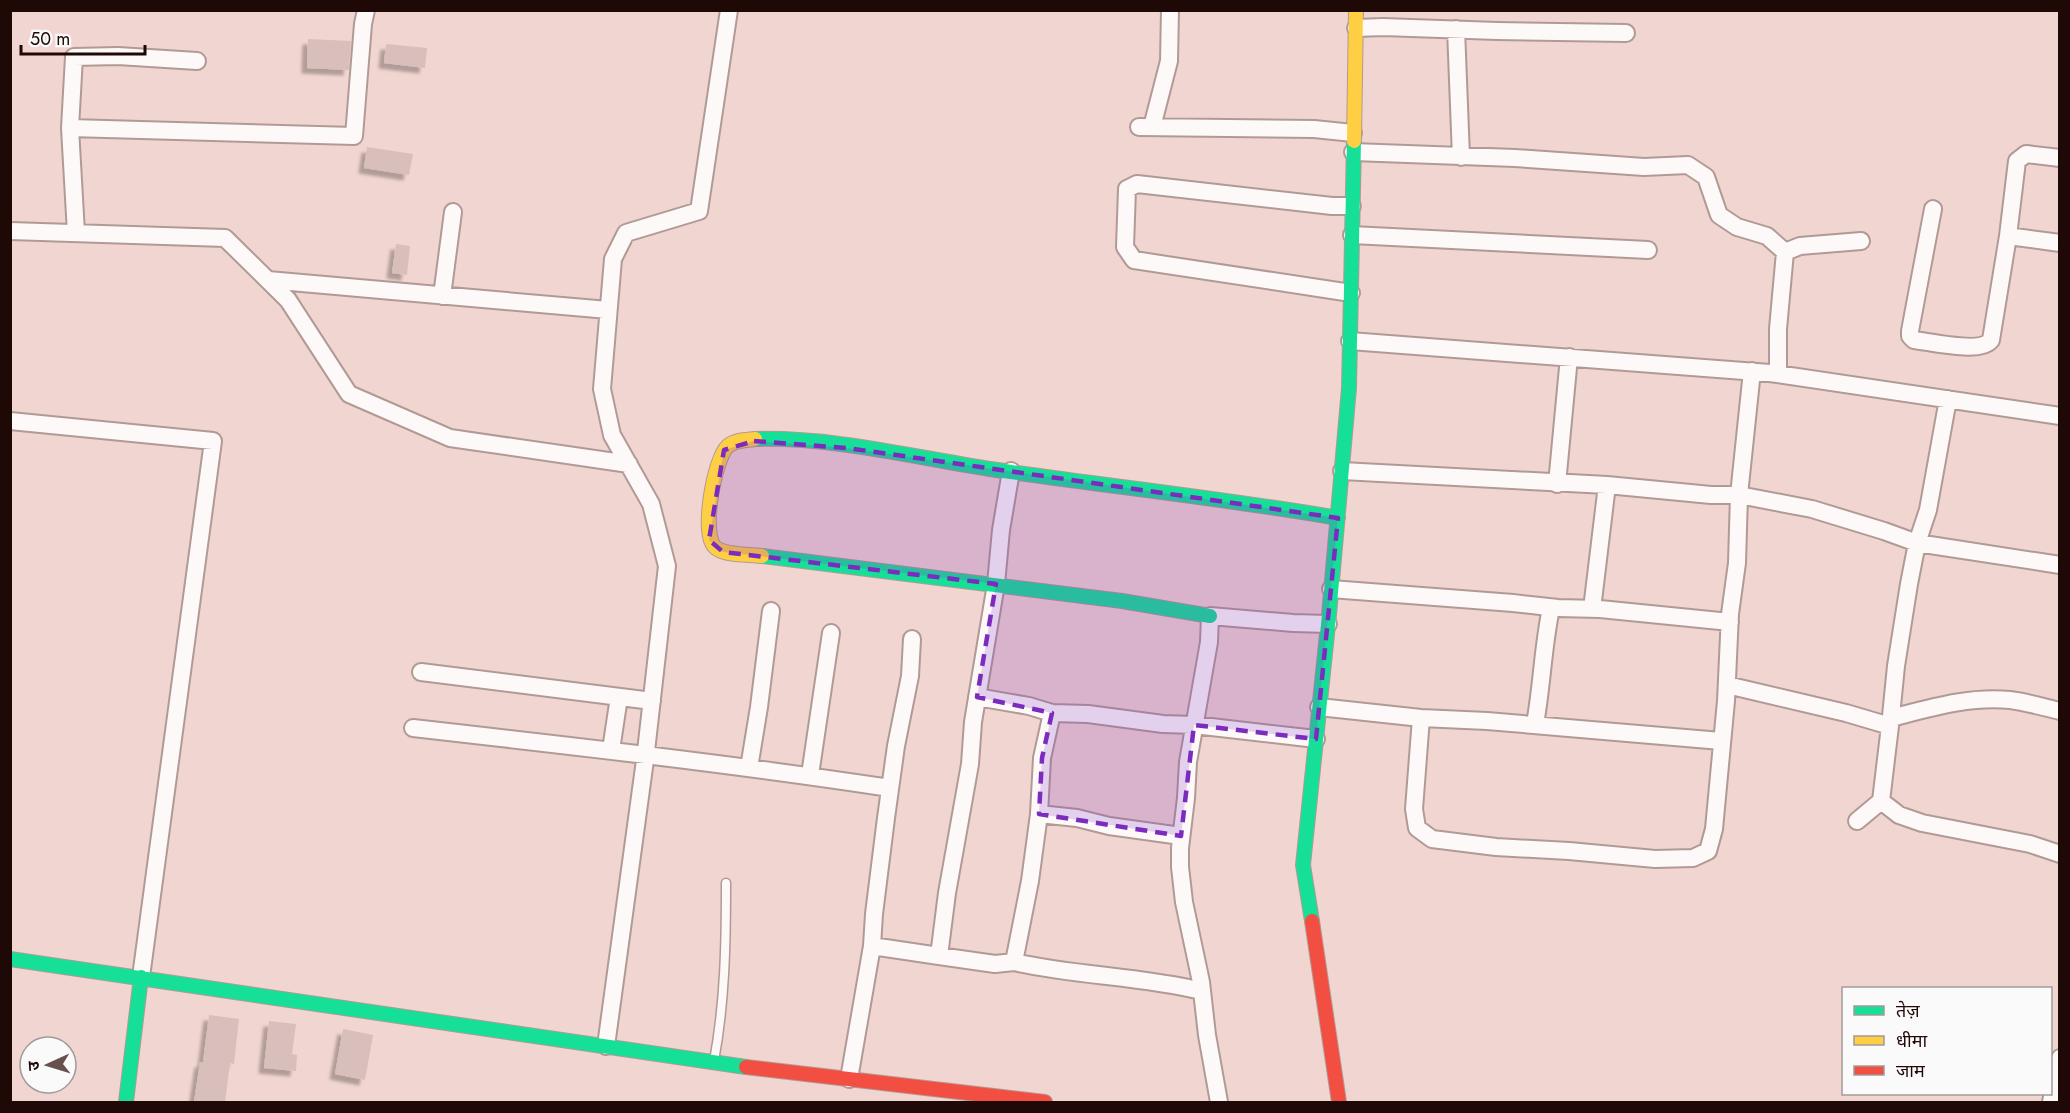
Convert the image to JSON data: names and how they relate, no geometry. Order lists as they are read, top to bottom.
{
  "legend": ["तेज़", "धीमा", "जाम"],
  "scale_bar": "50 m",
  "north": "left"
}
